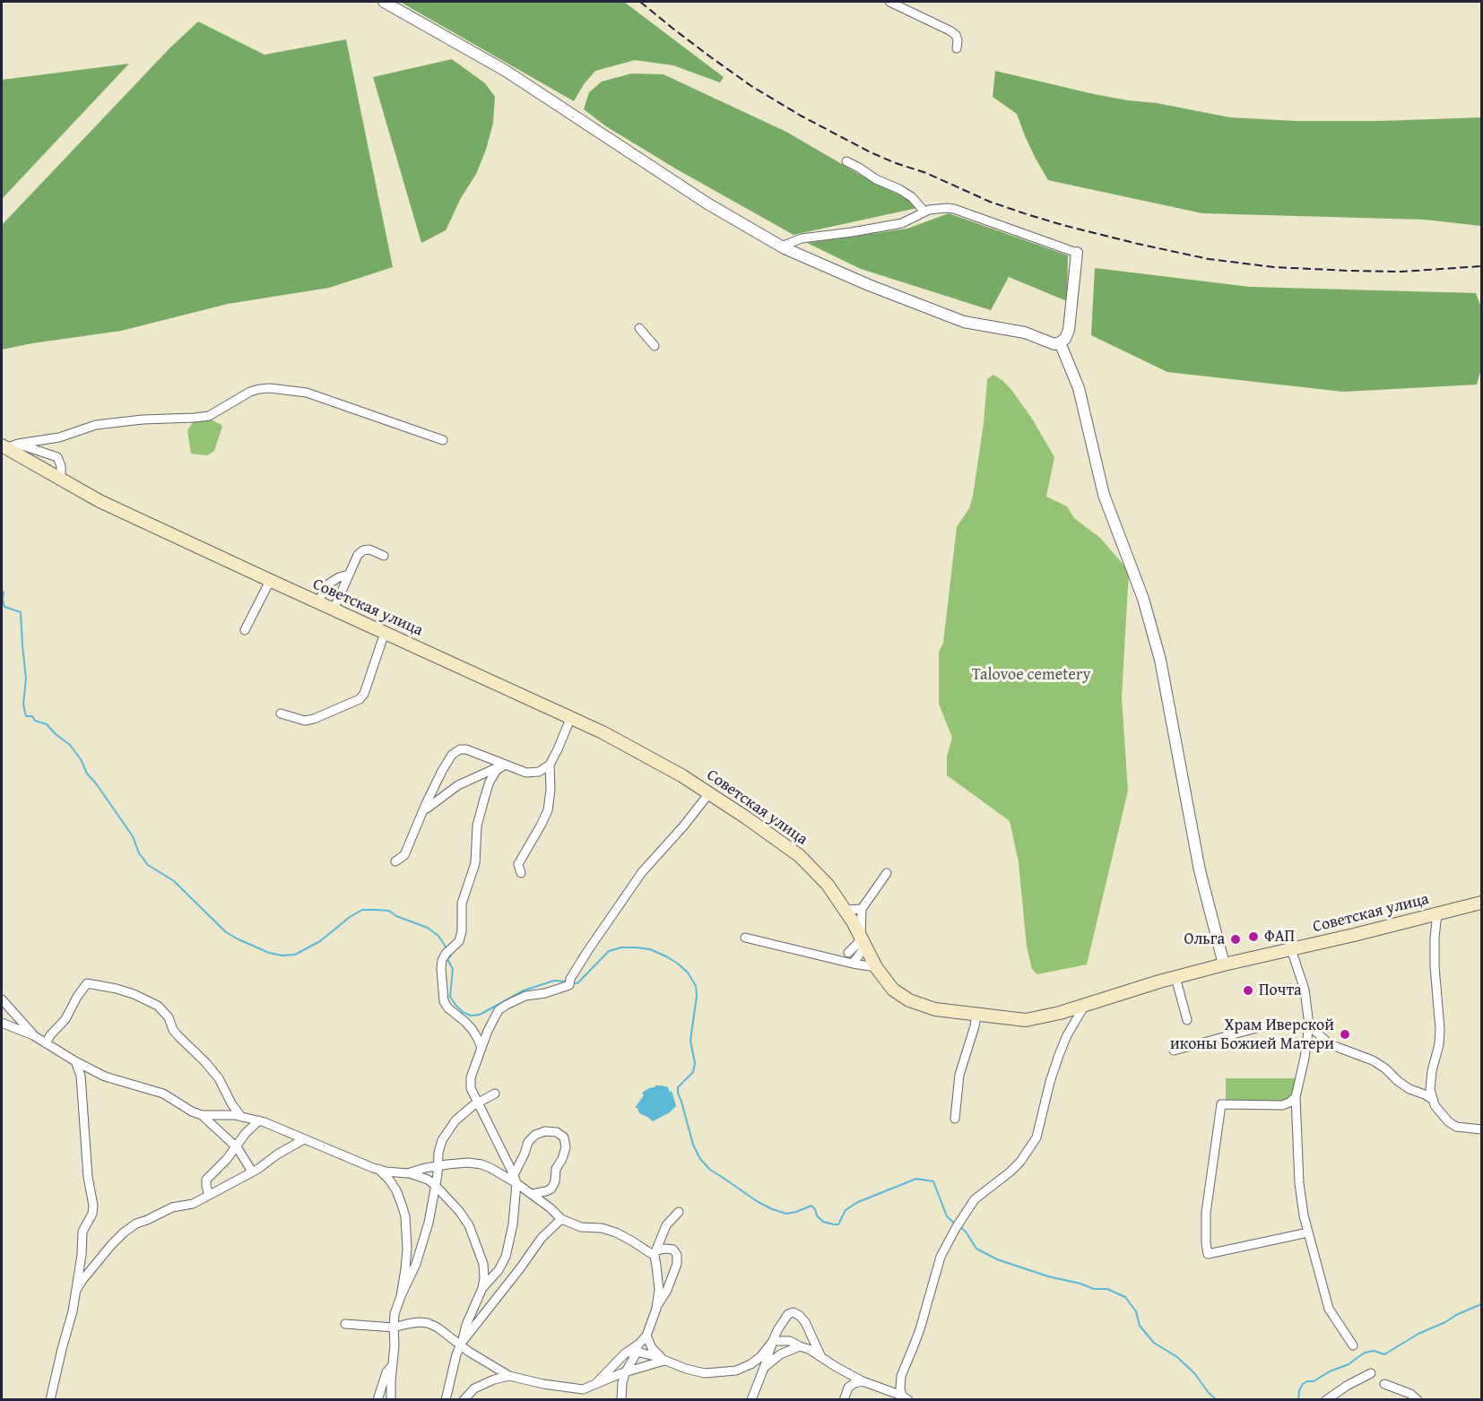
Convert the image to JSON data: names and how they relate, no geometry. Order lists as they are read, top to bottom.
{
  "streets": {
    "main road": ["Советская улица"]
  },
  "parks": ["Talovoe cemetery"],
  "places": [
    "ФАП",
    "Ольга",
    "Почта",
    "Храм Иверской иконы Божией Матери"
  ]
}
